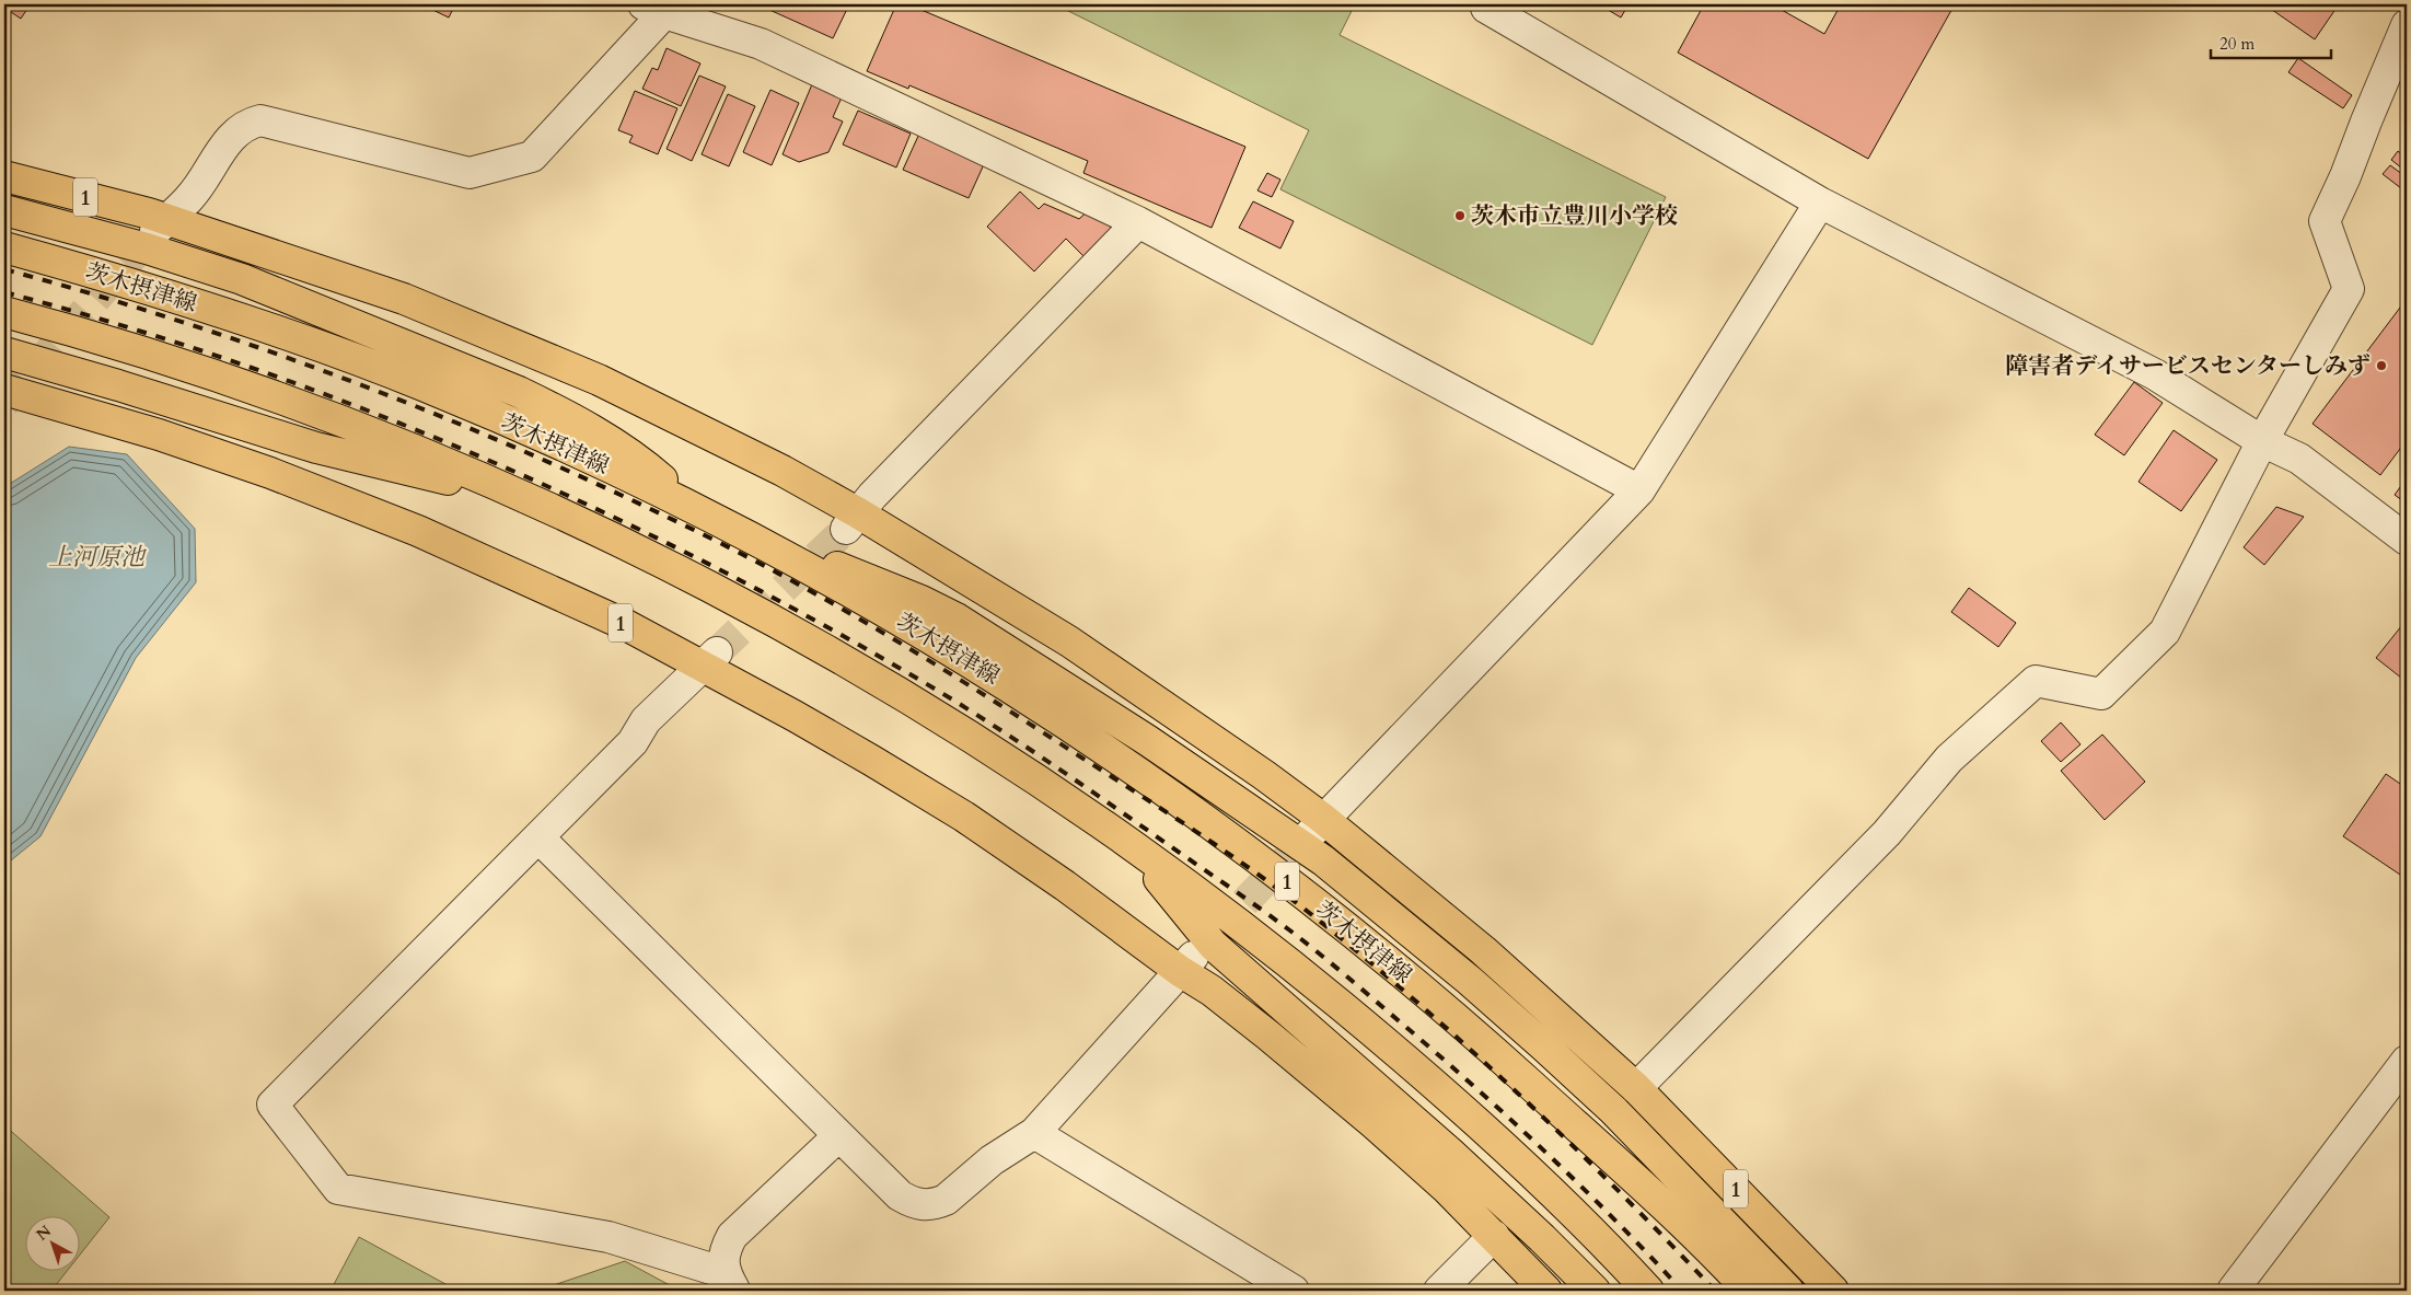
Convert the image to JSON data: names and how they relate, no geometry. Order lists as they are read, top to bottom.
{
  "streets": {
    "main road": ["1", "茨木摂津線"]
  },
  "crossings": [
    ["1", "茨木摂津線"]
  ],
  "water": ["上河原池"],
  "places": ["茨木市立豊川小学校", "障害者デイサービスセンターしみず"],
  "scale_bar": "20 m",
  "north": "top left"
}
